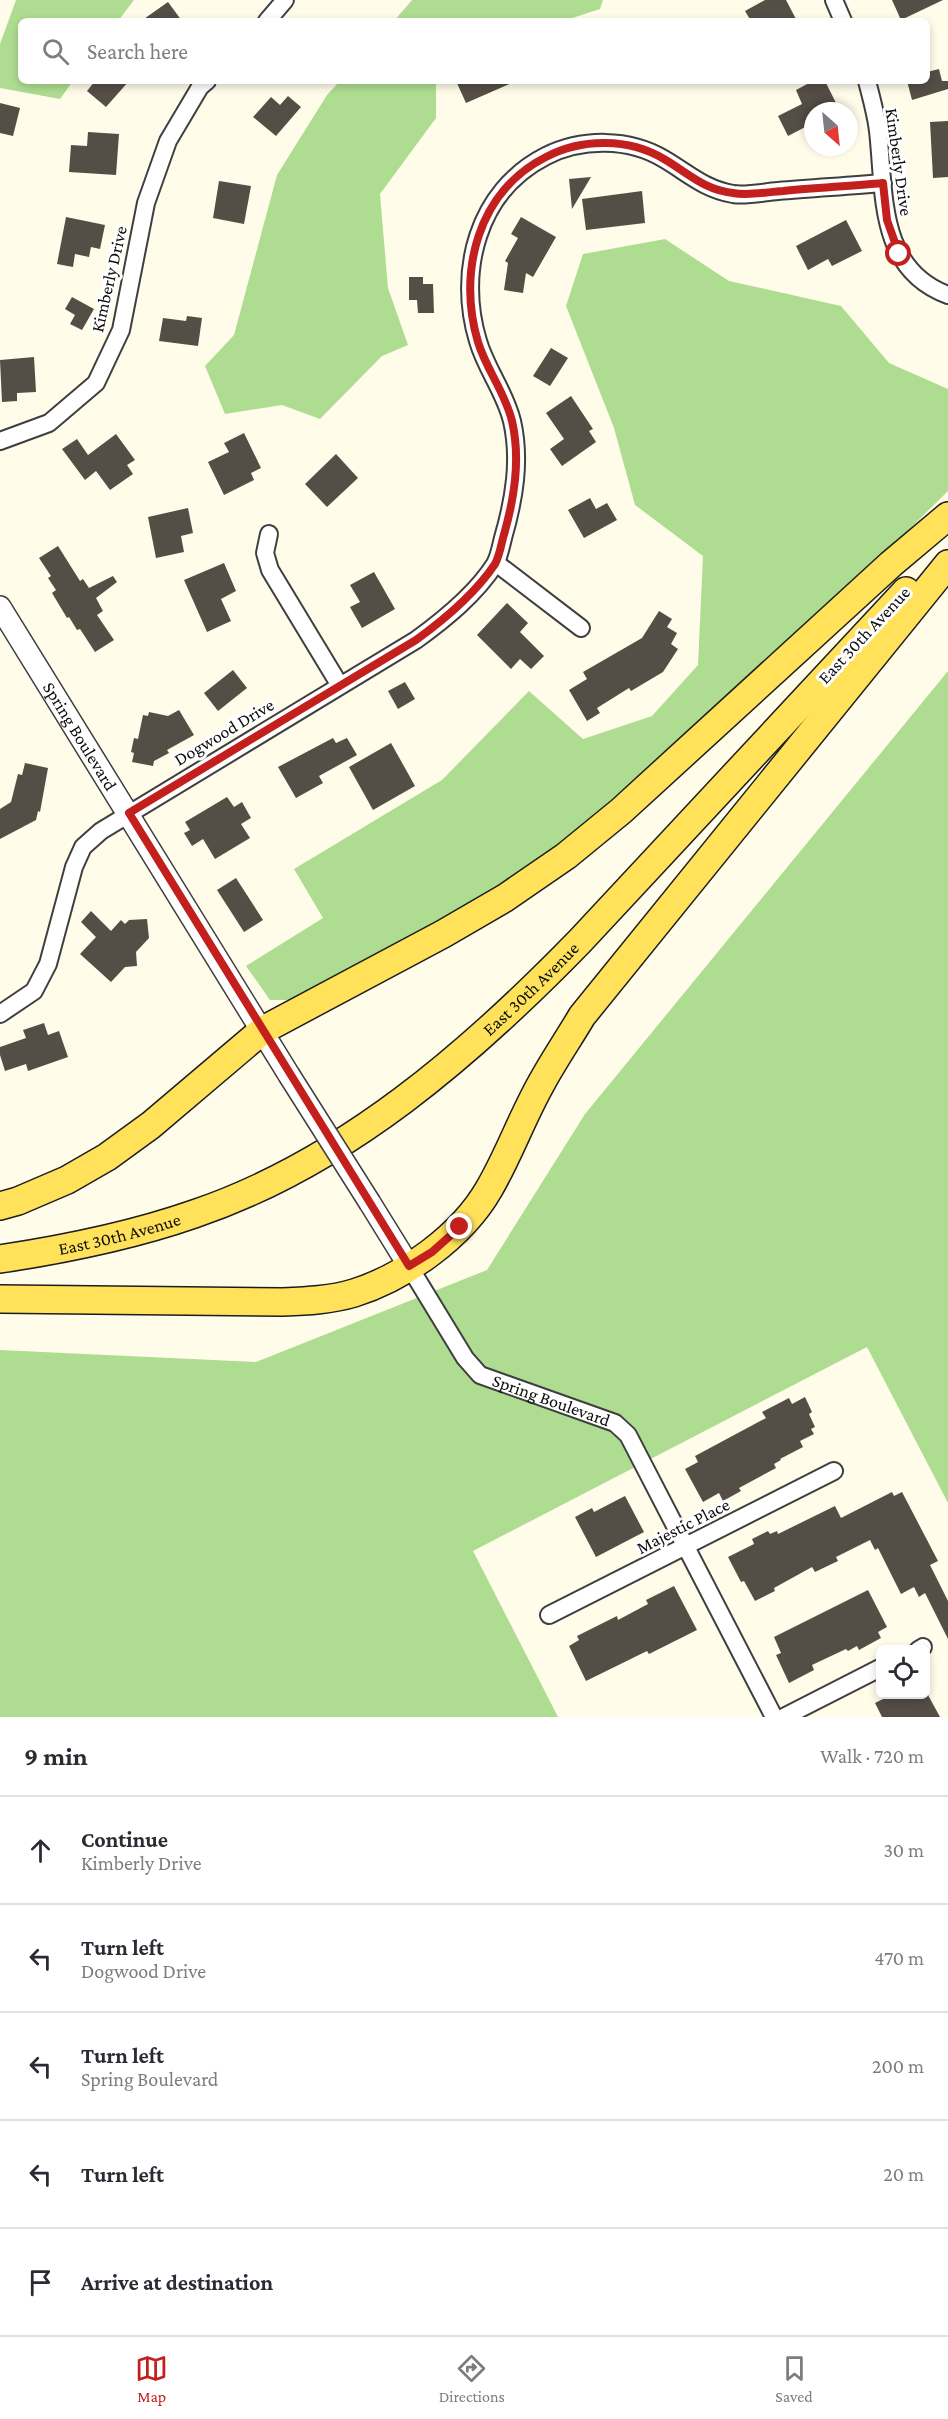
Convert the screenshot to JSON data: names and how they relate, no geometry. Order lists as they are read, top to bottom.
{
  "streets": {
    "main road": ["East 30th Avenue"],
    "street": [
      "Kimberly Drive",
      "Dogwood Drive",
      "Spring Boulevard",
      "Majestic Place"
    ]
  },
  "crossings": [
    ["Kimberly Drive", "Dogwood Drive"],
    ["Dogwood Drive", "Spring Boulevard"],
    ["Spring Boulevard", "Majestic Place"]
  ],
  "north": "bottom right",
  "page": {
    "search": "Search here",
    "heading": ["9 min", "Walk · 720 m"],
    "list": [
      ["Continue", "Kimberly Drive", "30 m"],
      ["Turn left", "Dogwood Drive", "470 m"],
      ["Turn left", "Spring Boulevard", "200 m"],
      ["Turn left", "20 m"],
      "Arrive at destination"
    ],
    "nav": ["Map", "Directions", "Saved"]
  }
}
